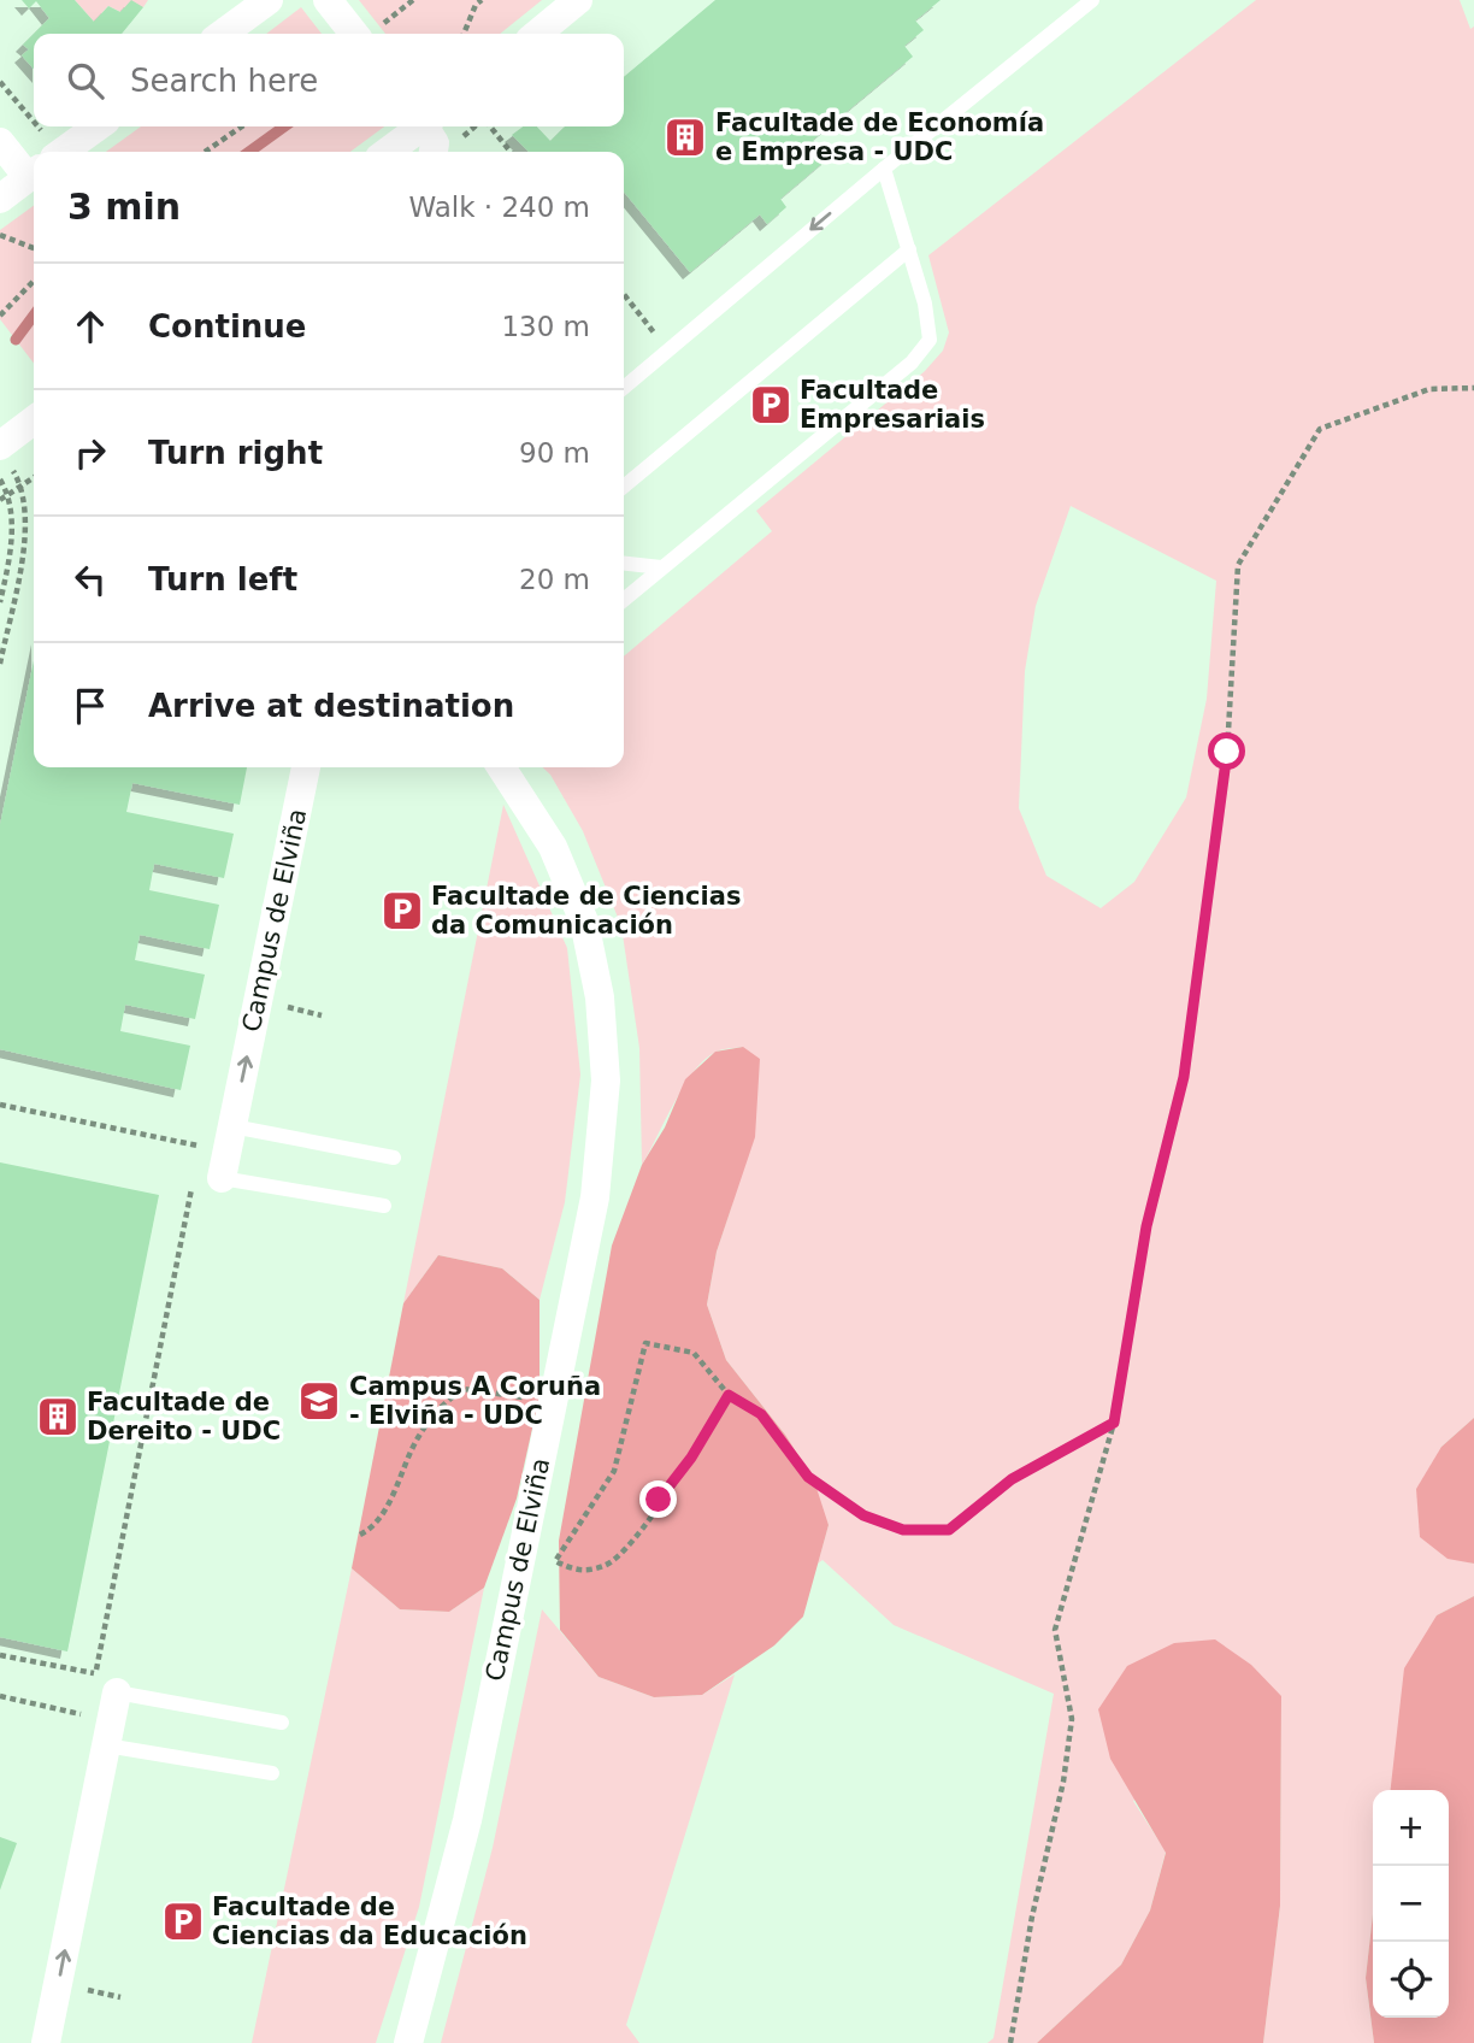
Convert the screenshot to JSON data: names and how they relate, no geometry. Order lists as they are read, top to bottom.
{
  "streets": {
    "street": ["Campus de Elviña"]
  },
  "places": {
    "building": ["Facultade de Economía e Empresa - UDC", "Facultade de Dereito - UDC"],
    "parking": ["Facultade Empresariais", "Facultade de Ciencias da Comunicación", "Facultade de Ciencias da Educación"],
    "school or university": ["Campus A Coruña - Elviña - UDC"]
  },
  "page": {
    "search": "Search here",
    "heading": ["3 min", "Walk · 240 m"],
    "list": [
      ["Continue", "130 m"],
      ["Turn right", "90 m"],
      ["Turn left", "20 m"],
      "Arrive at destination"
    ],
    "map_buttons": ["+", "−"]
  }
}
